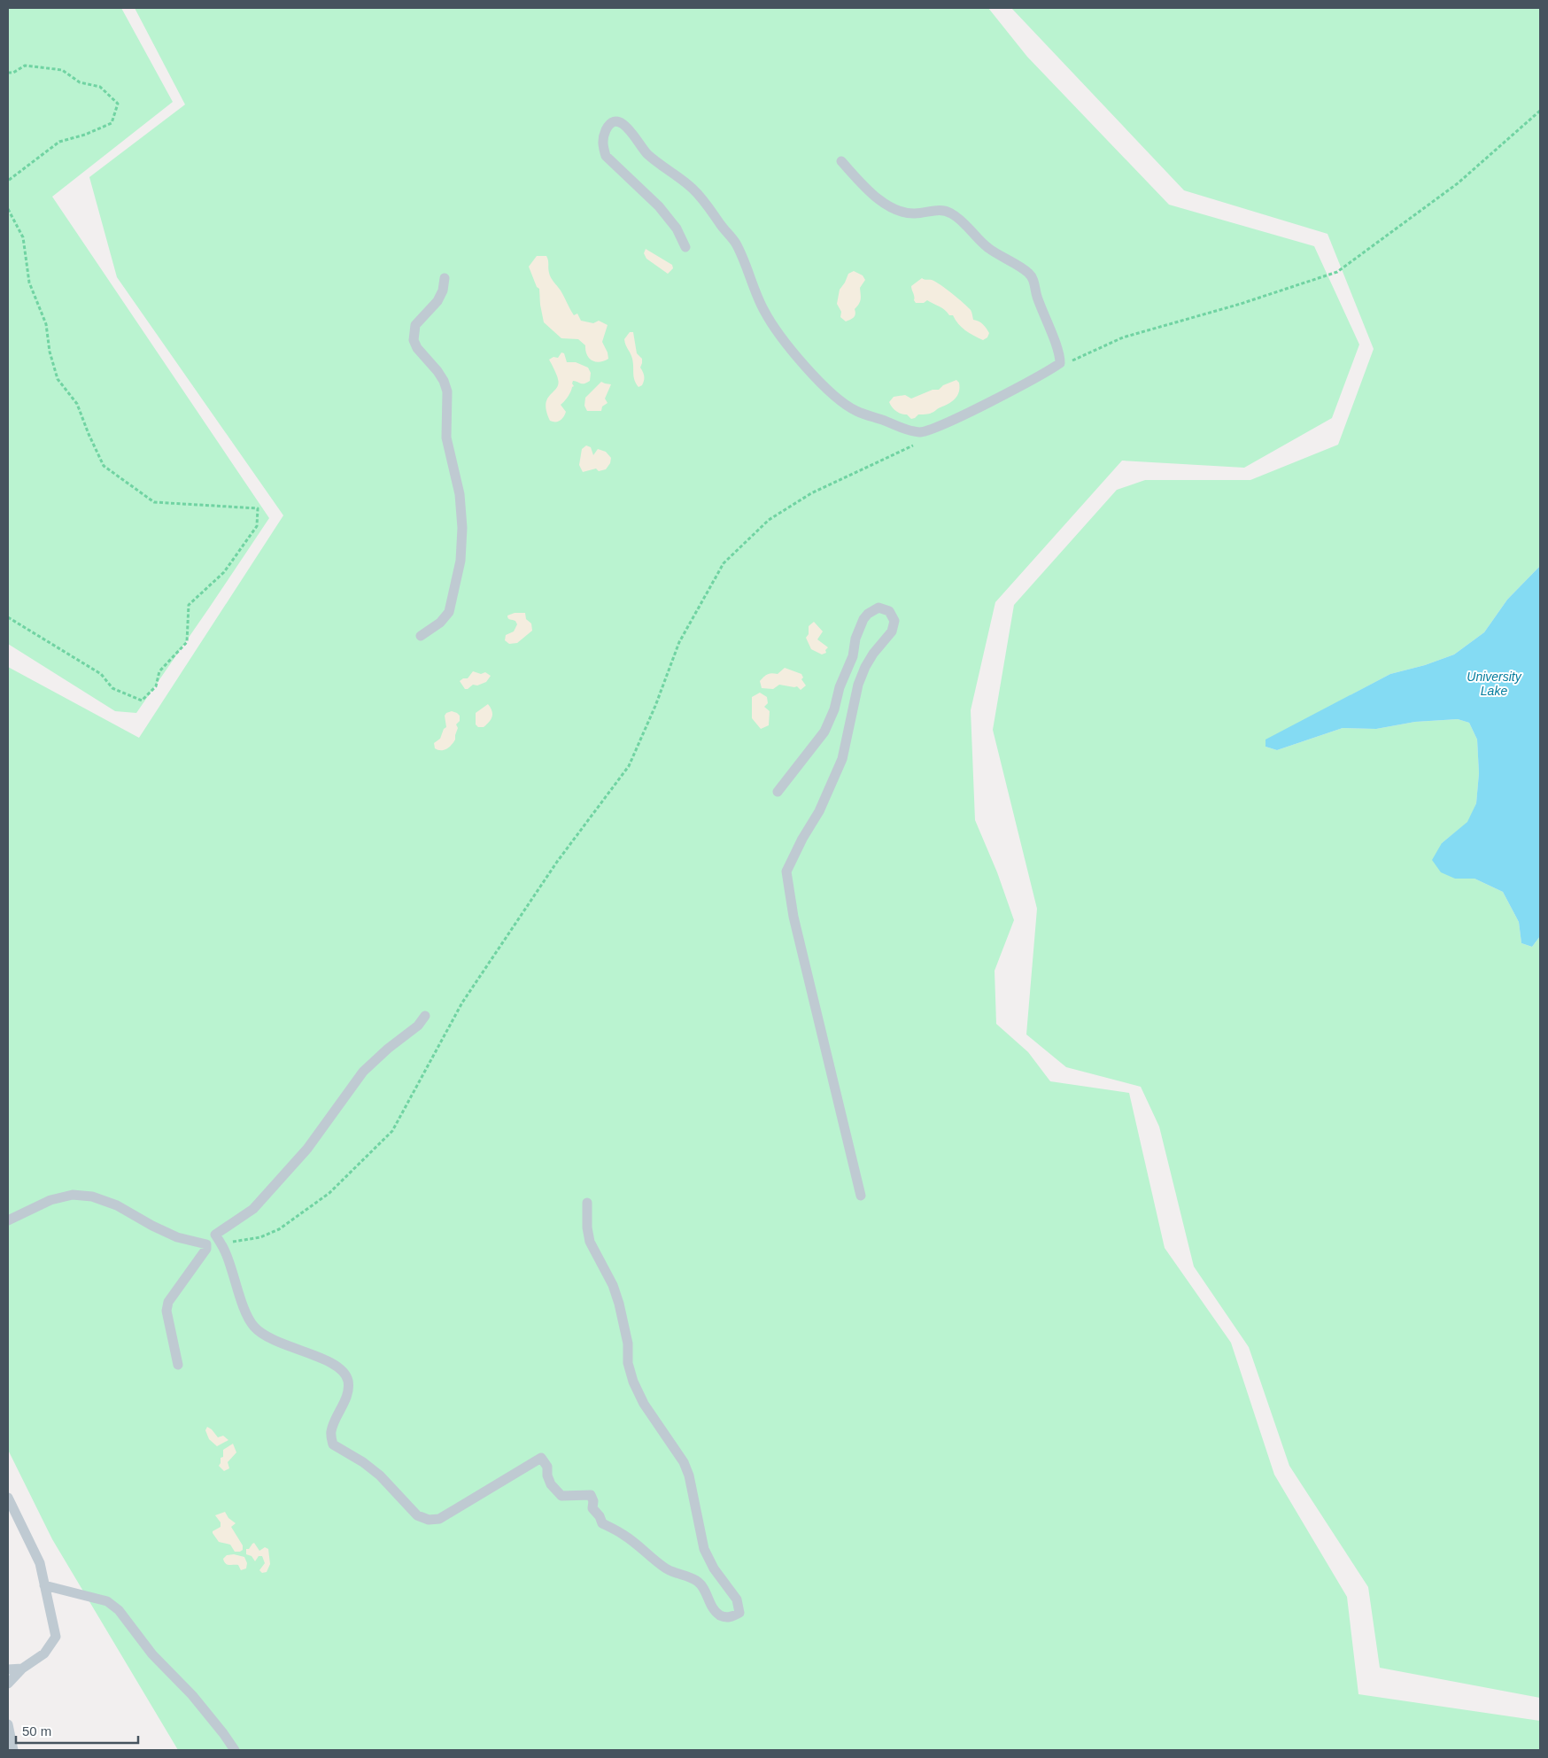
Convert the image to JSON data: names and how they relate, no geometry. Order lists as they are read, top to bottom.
{
  "water": ["University Lake"],
  "scale_bar": "50 m"
}
